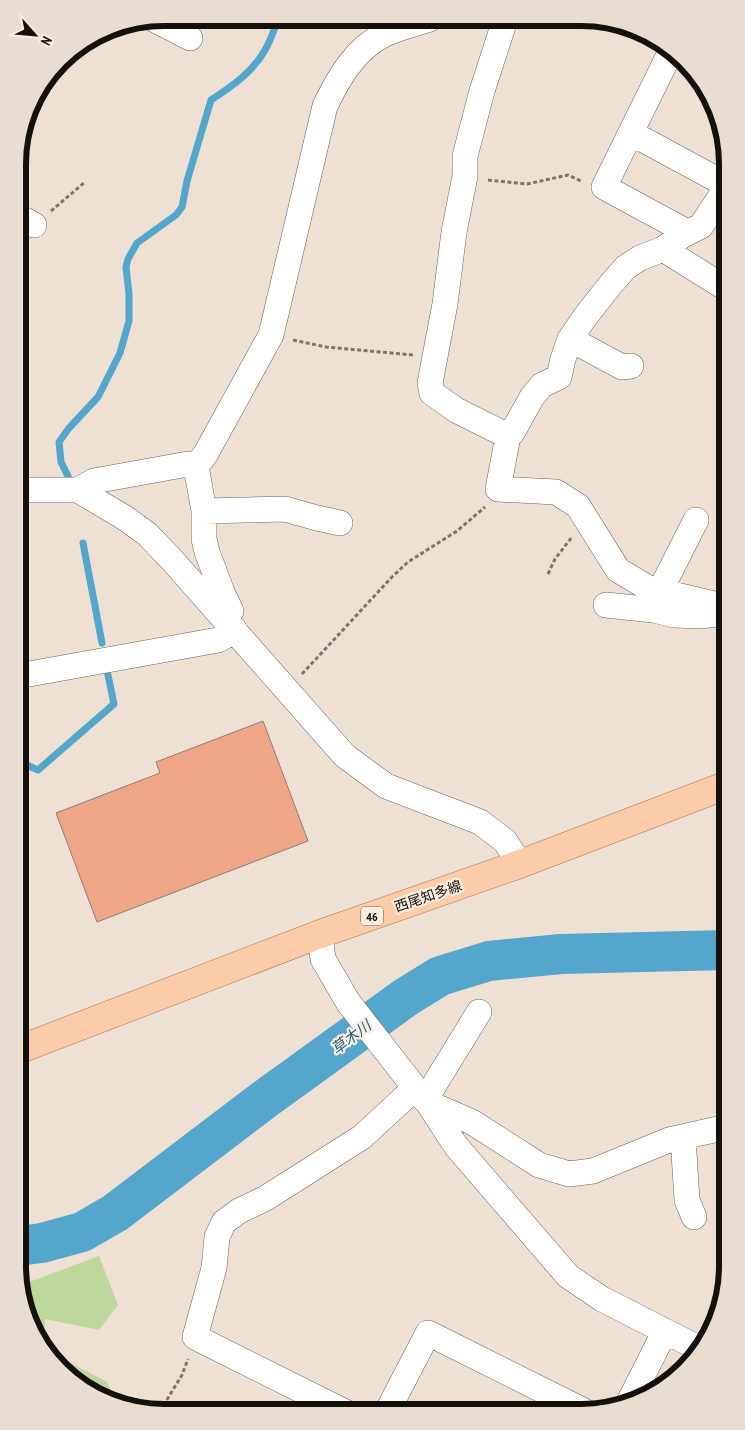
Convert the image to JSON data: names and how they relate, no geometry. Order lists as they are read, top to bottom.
{
  "streets": {
    "main road": ["西尾知多線", "46"]
  },
  "water": ["草木川"],
  "north": "bottom right"
}
